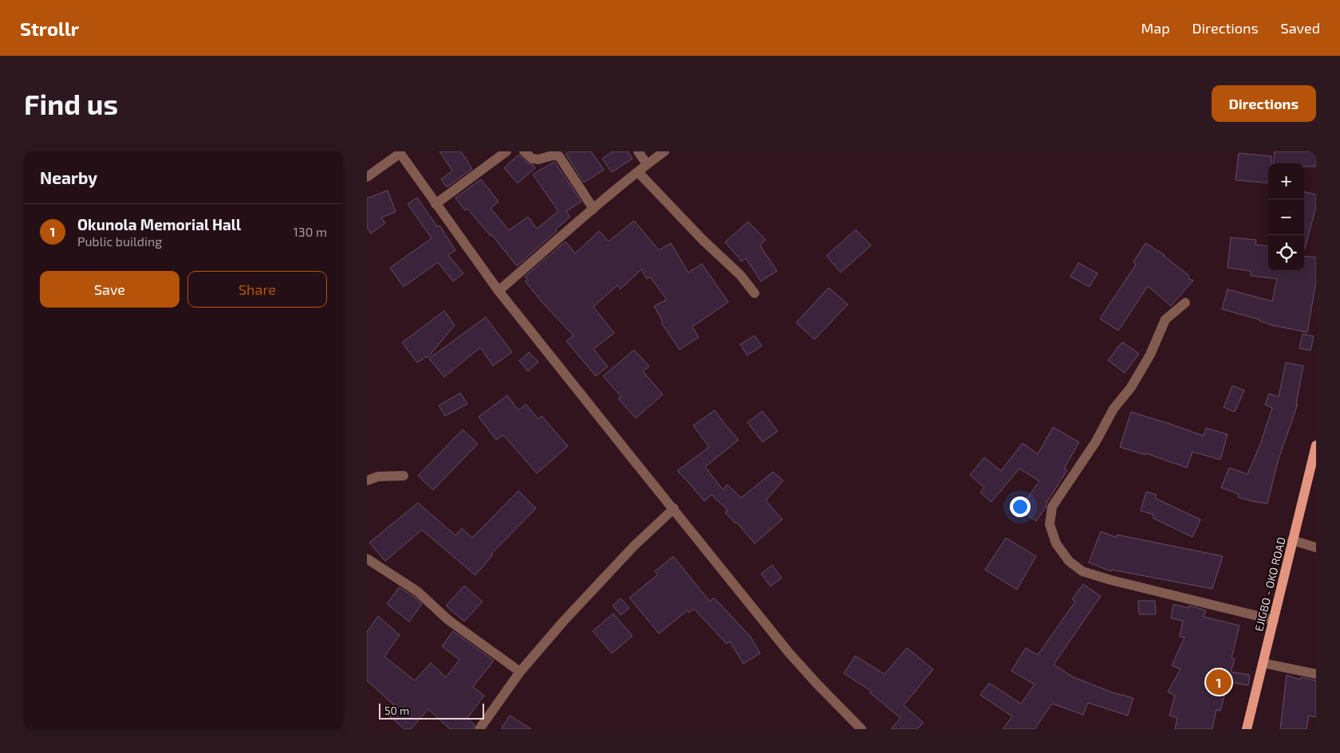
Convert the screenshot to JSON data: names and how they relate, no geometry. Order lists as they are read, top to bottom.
{
  "streets": {
    "main road": ["EJIGBO - OKO ROAD"]
  },
  "scale_bar": "50 m",
  "page": {
    "header": "Strollr",
    "nav": ["Map", "Directions", "Saved"],
    "buttons": [
      "Directions",
      ["Save", "Share"]
    ],
    "title": "Find us",
    "heading": "Nearby",
    "map_buttons": ["+", "−"],
    "list": [
      {
        "mark": "1",
        "name": "Okunola Memorial Hall",
        "note": "Public building",
        "value": "130 m"
      }
    ],
    "pins": "1",
    "scale": "50 m"
  }
}
